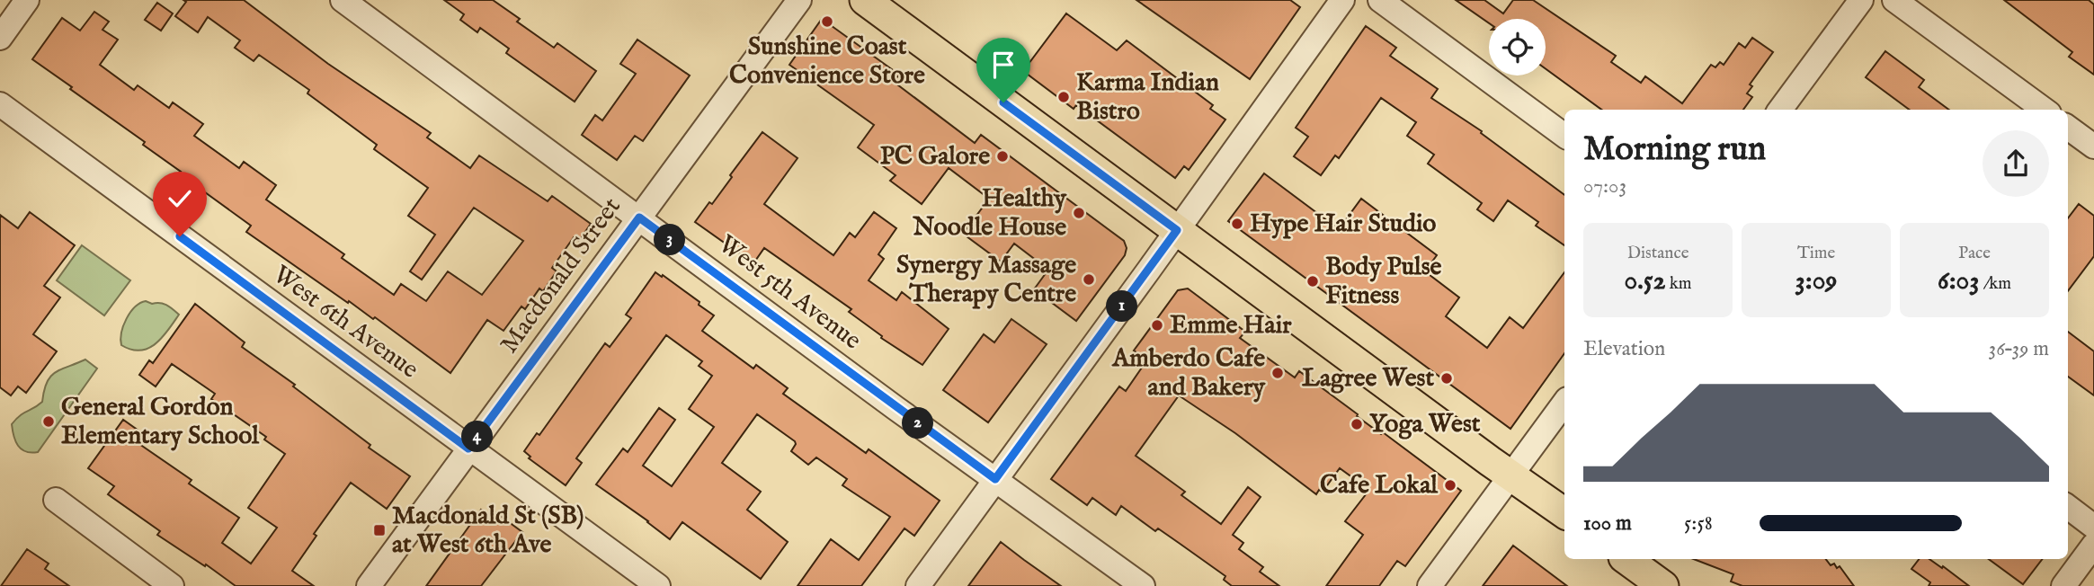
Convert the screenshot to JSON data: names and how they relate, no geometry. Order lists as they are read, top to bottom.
{
  "streets": {
    "street": ["Macdonald Street", "West 5th Avenue", "West 6th Avenue"]
  },
  "crossings": [
    ["Macdonald Street", "West 5th Avenue"],
    ["Macdonald Street", "West 6th Avenue"]
  ],
  "places": {
    "other": [
      "Sunshine Coast Convenience Store",
      "Karma Indian Bistro",
      "PC Galore",
      "Healthy Noodle House",
      "Hype Hair Studio",
      "Synergy Massage Therapy Centre",
      "Body Pulse Fitness",
      "Emme Hair",
      "Amberdo Cafe and Bakery",
      "Lagree West",
      "General Gordon Elementary School",
      "Yoga West",
      "Cafe Lokal"
    ],
    "transit": ["Macdonald St (SB) at West 6th Ave"]
  },
  "page": {
    "heading": ["Morning run", "07:03"],
    "stats": [
      ["Distance", "0.52 km"],
      ["Time", "3:09"],
      ["Pace", "6:03 /km"]
    ],
    "pins": [
      "3",
      "1",
      "2",
      "4"
    ],
    "chart": ["Elevation", "36–39 m"],
    "list": [
      {
        "name": "100 m",
        "note": "5:58"
      }
    ]
  }
}
